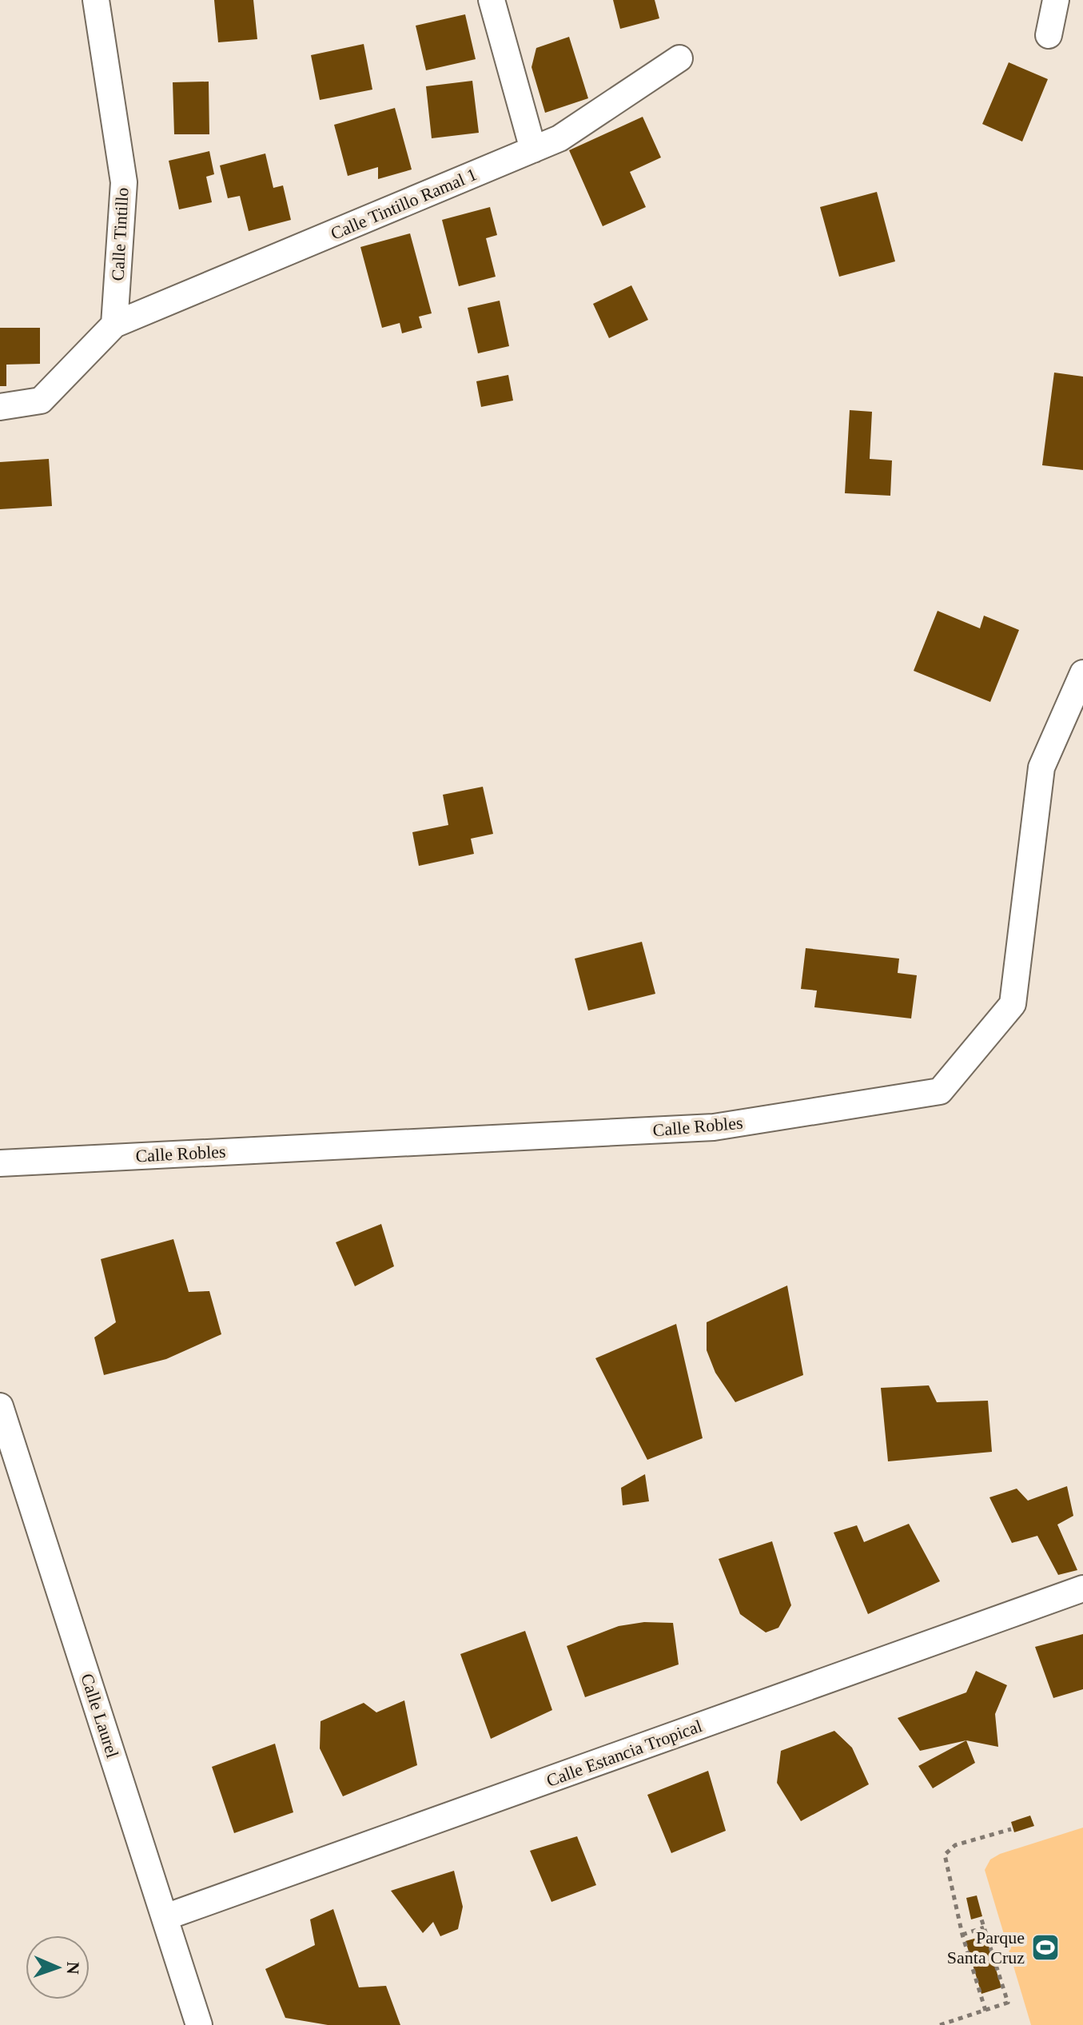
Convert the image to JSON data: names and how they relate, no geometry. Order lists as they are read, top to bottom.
{
  "streets": {
    "street": [
      "Calle Tintillo Ramal 1",
      "Calle Tintillo",
      "Calle Robles",
      "Calle Laurel",
      "Calle Estancia Tropical"
    ]
  },
  "crossings": [
    ["Calle Tintillo Ramal 1", "Calle Tintillo"],
    ["Calle Laurel", "Calle Estancia Tropical"]
  ],
  "places": {
    "sports": ["Parque Santa Cruz"]
  },
  "north": "right"
}
